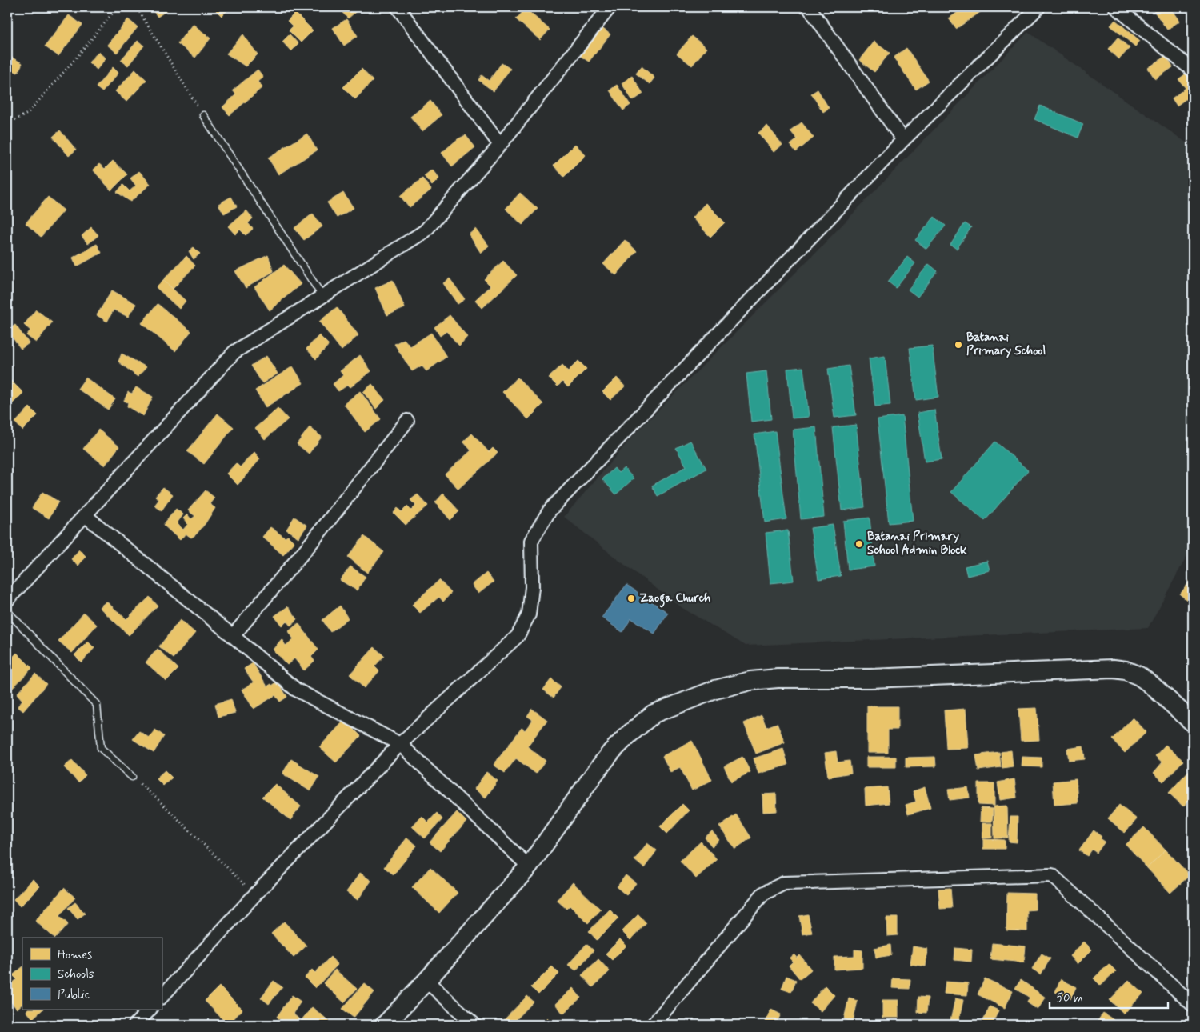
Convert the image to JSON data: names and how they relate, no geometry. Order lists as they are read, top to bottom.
{
  "places": ["Batanai Primary School", "Batanai Primary School Admin Block", "Zaoga Church"],
  "legend": ["Homes", "Schools", "Public"],
  "scale_bar": "50 m"
}
